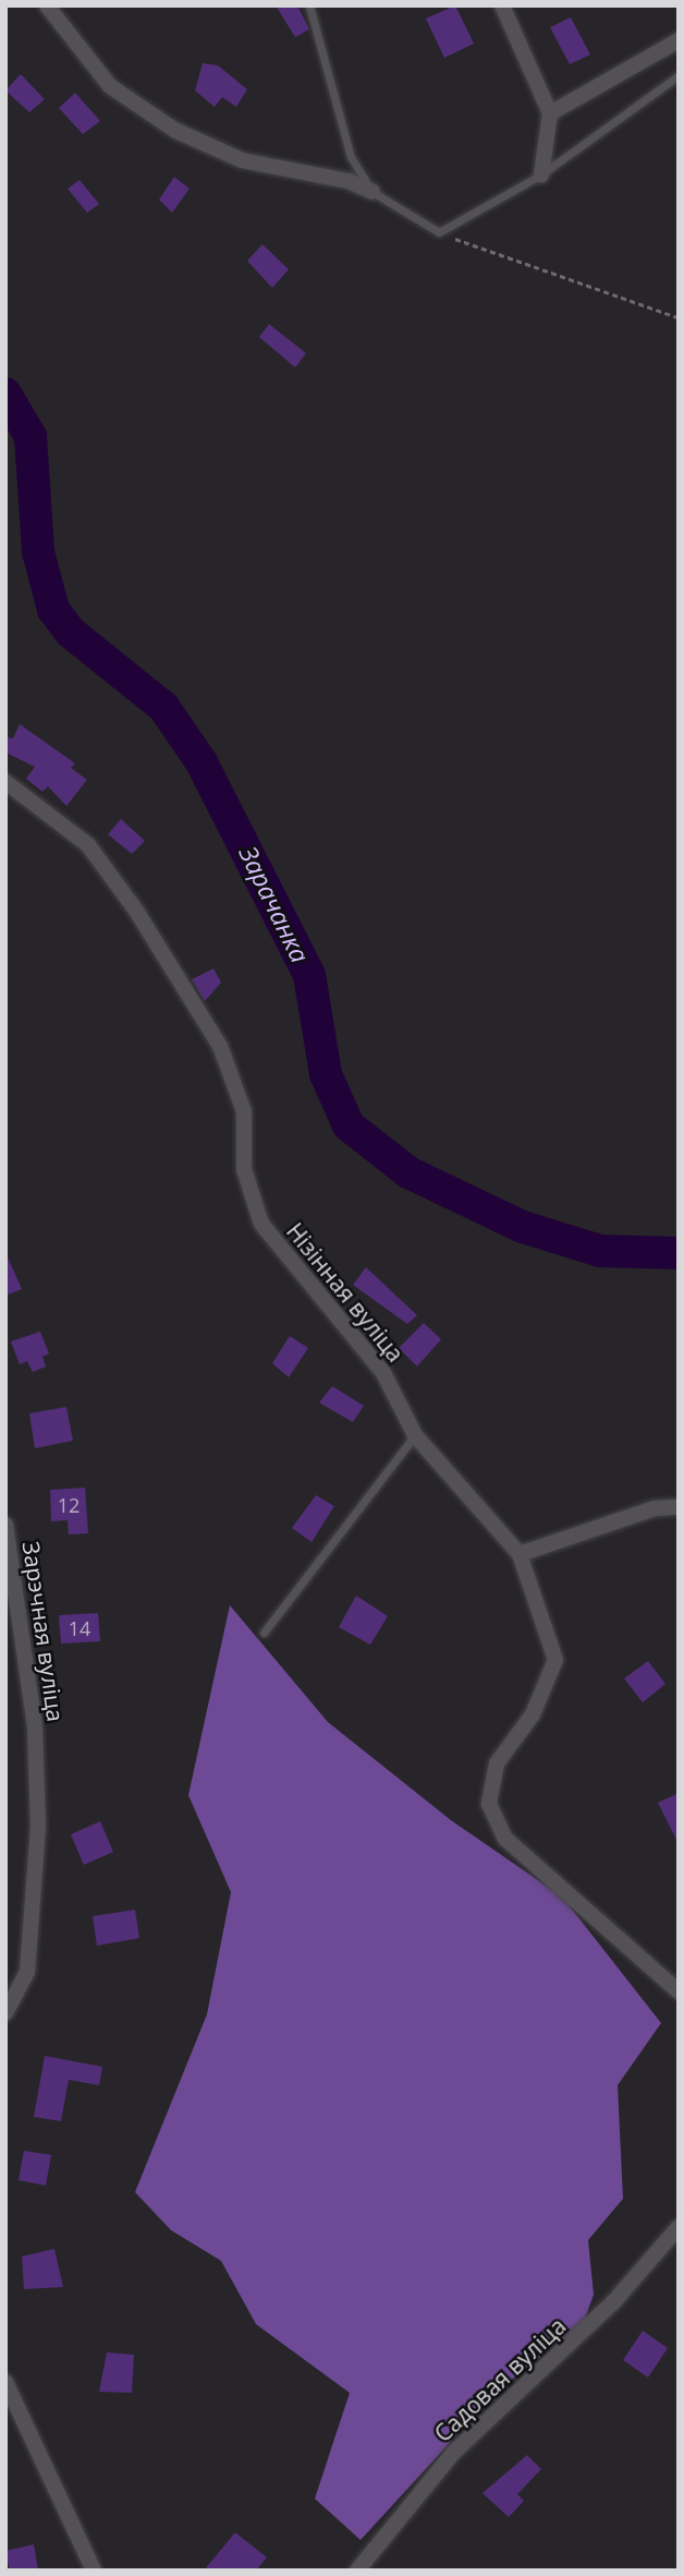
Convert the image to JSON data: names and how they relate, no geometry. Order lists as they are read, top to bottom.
{
  "streets": {
    "street": ["Нізінная вуліца", "Зарэчная вуліца", "Садовая вуліца"]
  },
  "water": ["Зарачанка"],
  "house_numbers": ["12", "14"]
}
